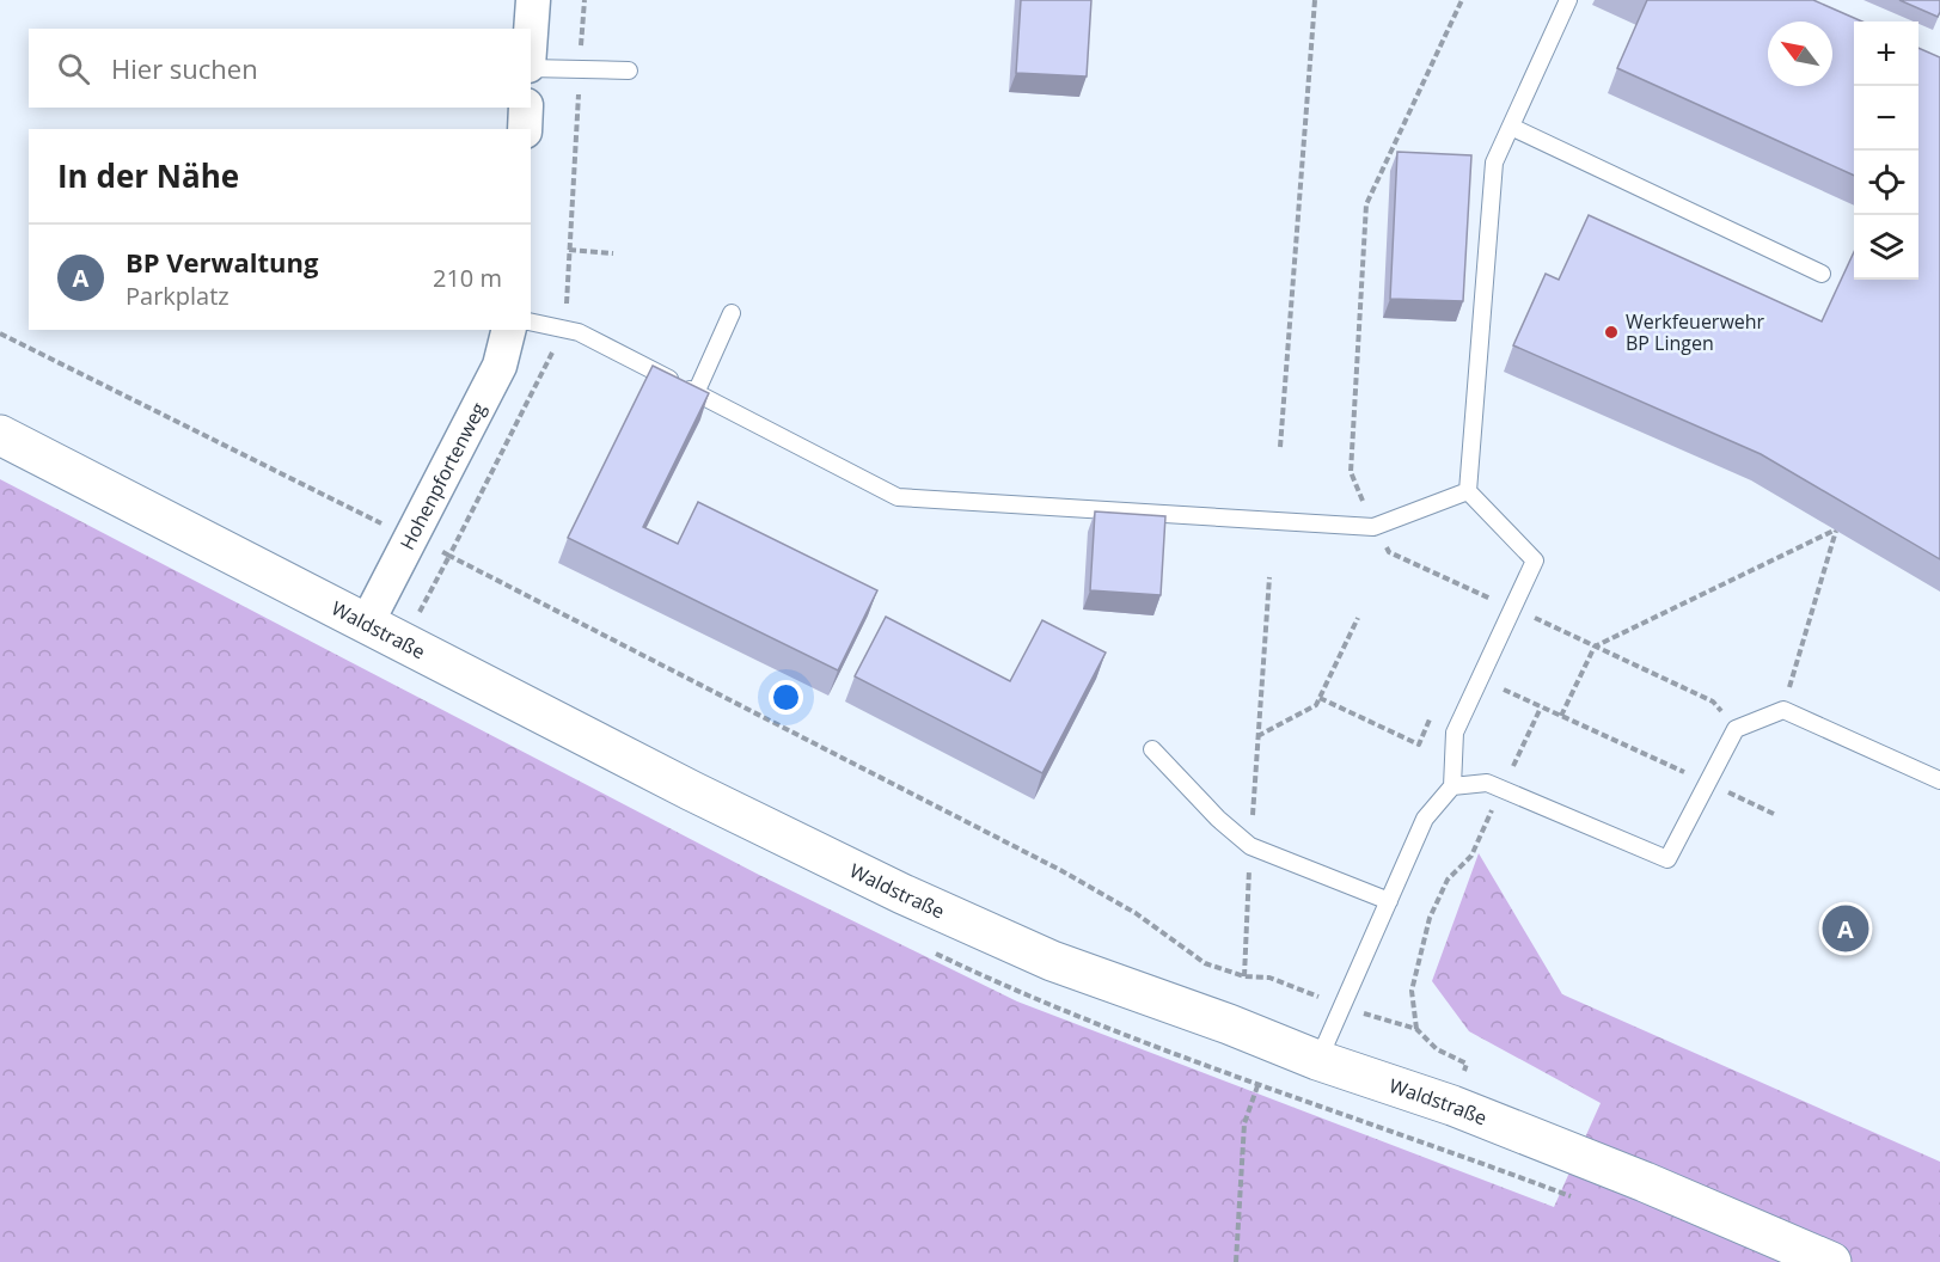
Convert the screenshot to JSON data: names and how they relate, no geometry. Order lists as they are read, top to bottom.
{
  "streets": {
    "street": ["Hohenpfortenweg", "Waldstraße"]
  },
  "crossings": [
    ["Hohenpfortenweg", "Waldstraße"]
  ],
  "places": ["Werkfeuerwehr BP Lingen"],
  "north": "top left",
  "page": {
    "map_buttons": ["+", "−"],
    "search": "Hier suchen",
    "heading": "In der Nähe",
    "list": [
      {
        "mark": "A",
        "name": "BP Verwaltung",
        "note": "Parkplatz",
        "value": "210 m"
      }
    ],
    "pins": "A"
  }
}
